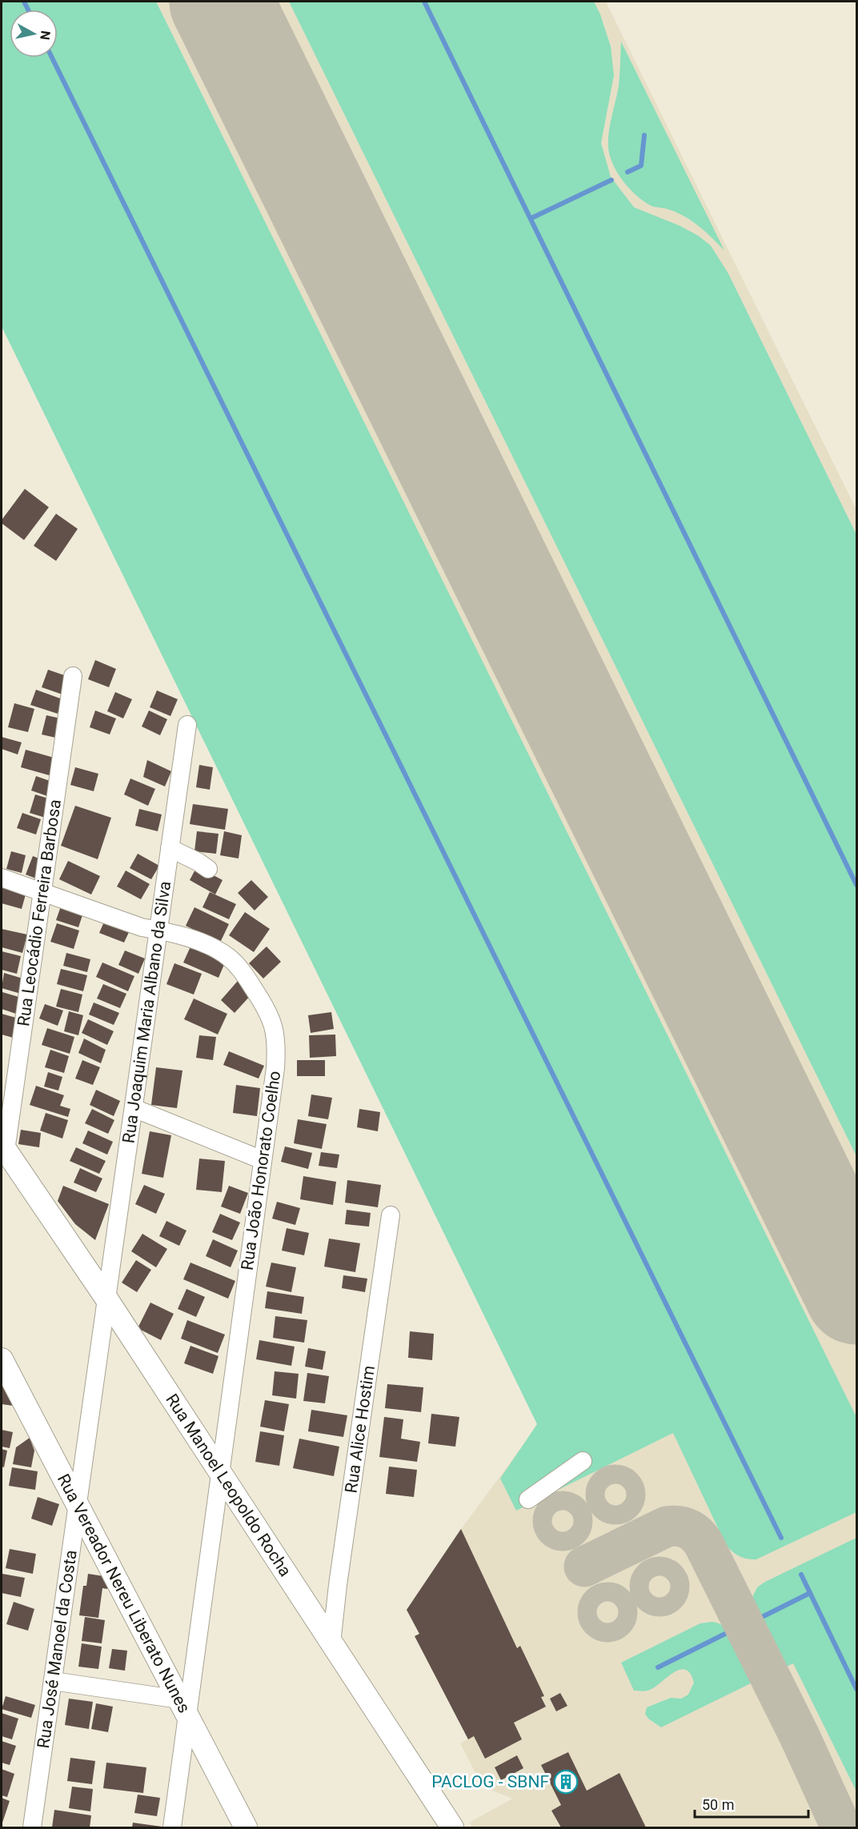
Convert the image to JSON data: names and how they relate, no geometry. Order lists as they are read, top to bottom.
{
  "streets": {
    "main road": ["Rua Manoel Leopoldo Rocha", "Rua Vereador Nereu Liberato Nunes"],
    "street": [
      "Rua Leocádio Ferreira Barbosa",
      "Rua Joaquim Maria Albano da Silva",
      "Rua João Honorato Coelho",
      "Rua Alice Hostim",
      "Rua José Manoel da Costa"
    ]
  },
  "crossings": [
    ["Rua Leocádio Ferreira Barbosa", "Rua João Honorato Coelho"],
    ["Rua Leocádio Ferreira Barbosa", "Rua Manoel Leopoldo Rocha"],
    ["Rua Joaquim Maria Albano da Silva", "Rua João Honorato Coelho"],
    ["Rua Joaquim Maria Albano da Silva", "Rua Manoel Leopoldo Rocha"],
    ["Rua Joaquim Maria Albano da Silva", "Rua José Manoel da Costa"],
    ["Rua João Honorato Coelho", "Rua Manoel Leopoldo Rocha"],
    ["Rua João Honorato Coelho", "Rua Vereador Nereu Liberato Nunes"],
    ["Rua Alice Hostim", "Rua Manoel Leopoldo Rocha"],
    ["Rua Manoel Leopoldo Rocha", "Rua José Manoel da Costa"],
    ["Rua Vereador Nereu Liberato Nunes", "Rua José Manoel da Costa"]
  ],
  "places": {
    "building": ["PACLOG - SBNF"]
  },
  "scale_bar": "50 m",
  "north": "right"
}
